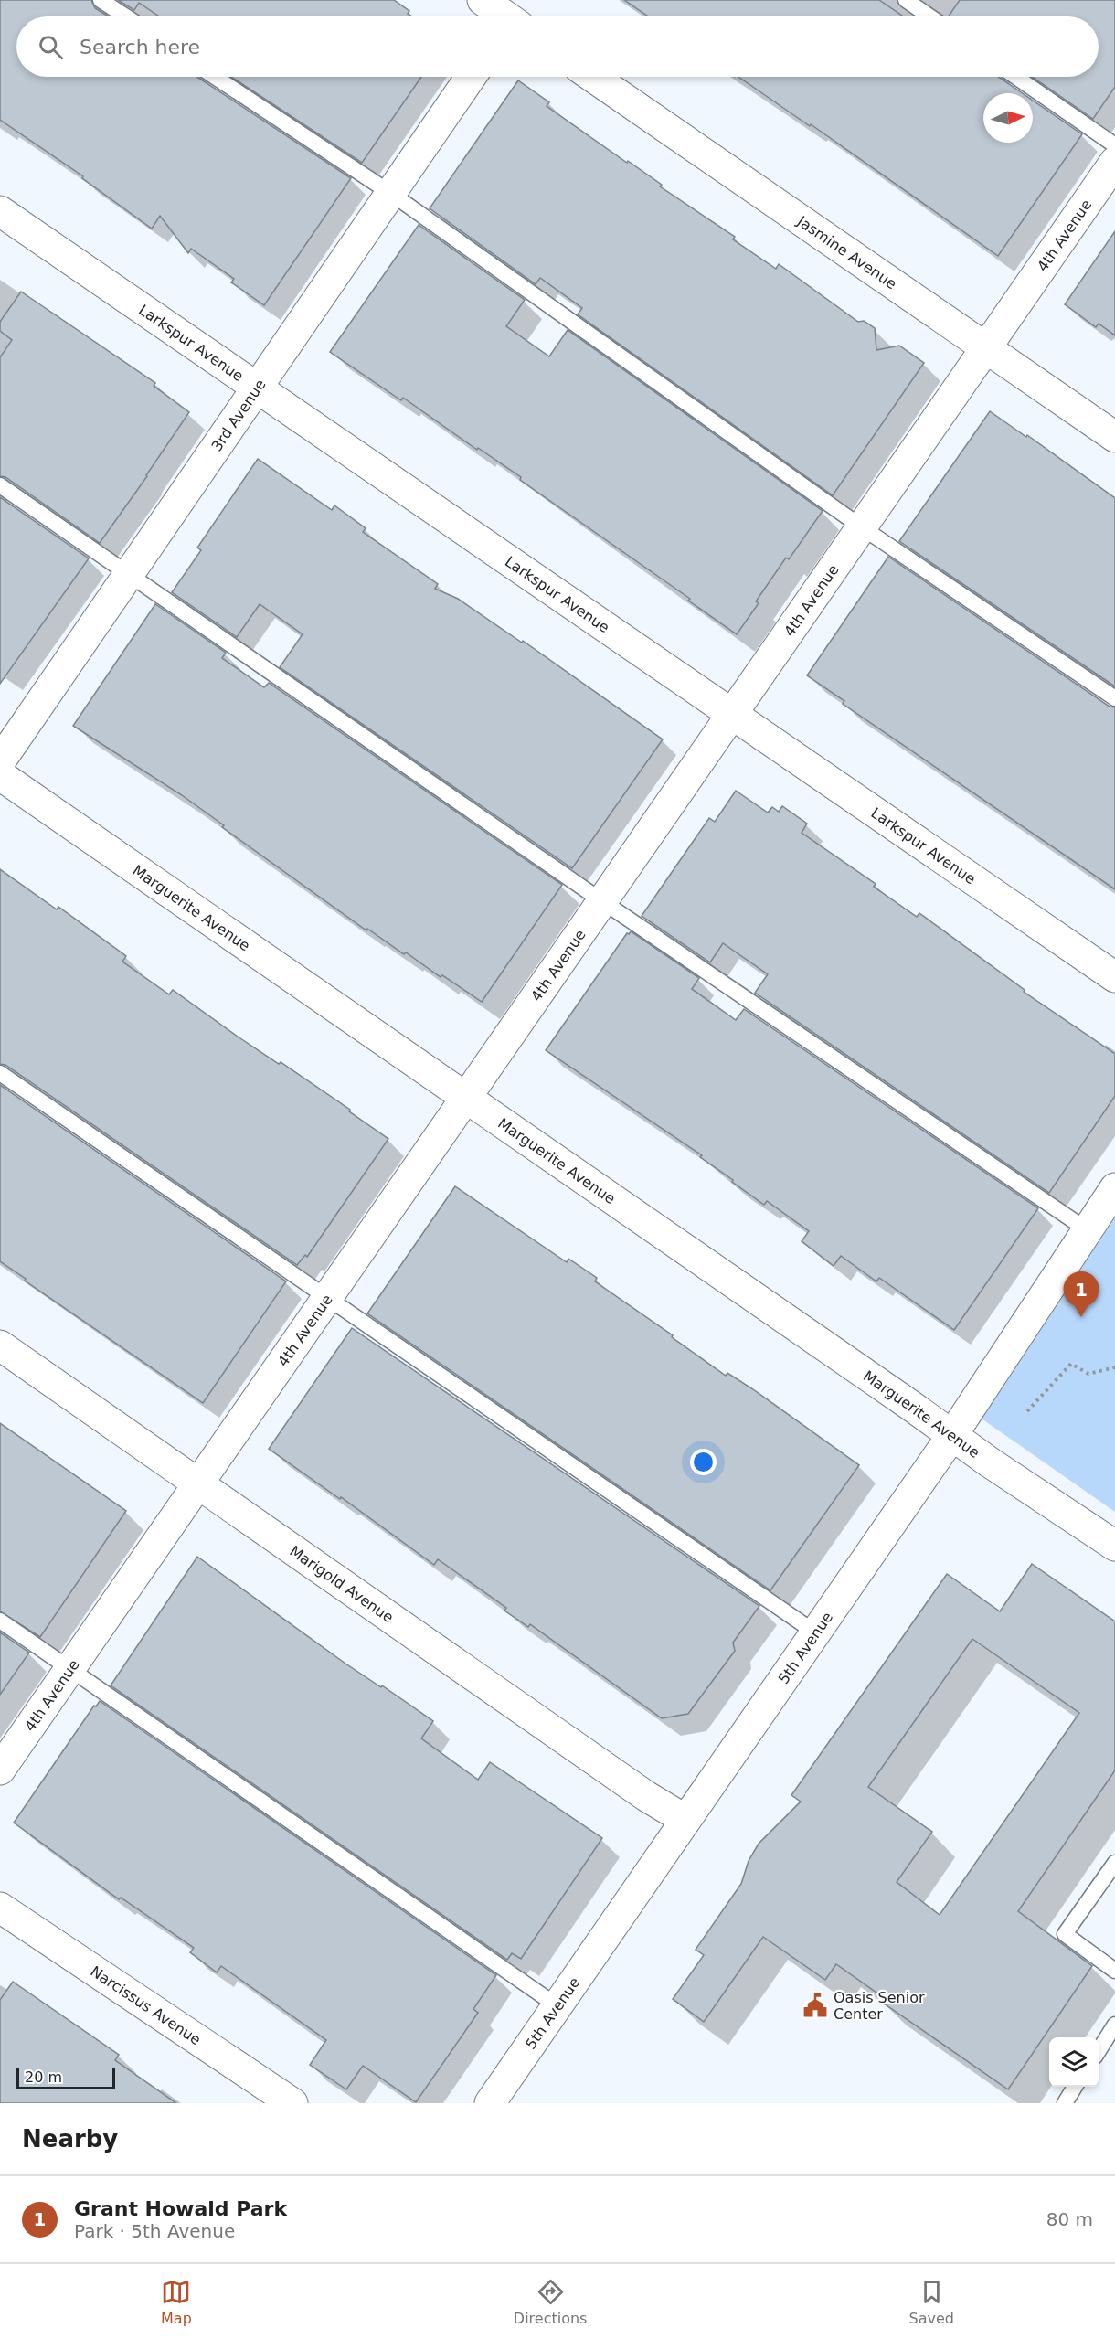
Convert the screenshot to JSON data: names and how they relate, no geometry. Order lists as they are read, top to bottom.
{
  "streets": {
    "street": [
      "4th Avenue",
      "Jasmine Avenue",
      "Larkspur Avenue",
      "3rd Avenue",
      "Marguerite Avenue",
      "Marigold Avenue",
      "5th Avenue",
      "Narcissus Avenue"
    ]
  },
  "crossings": [
    ["4th Avenue", "Jasmine Avenue"],
    ["4th Avenue", "Larkspur Avenue"],
    ["4th Avenue", "Marguerite Avenue"],
    ["4th Avenue", "Marigold Avenue"],
    ["Larkspur Avenue", "3rd Avenue"],
    ["Marguerite Avenue", "5th Avenue"],
    ["Marigold Avenue", "5th Avenue"]
  ],
  "places": {
    "public building": ["Oasis Senior Center"]
  },
  "scale_bar": "20 m",
  "north": "right",
  "page": {
    "search": "Search here",
    "pins": "1",
    "scale": "20 m",
    "heading": "Nearby",
    "list": [
      {
        "mark": "1",
        "name": "Grant Howald Park",
        "note": "Park · 5th Avenue",
        "value": "80 m"
      }
    ],
    "nav": ["Map", "Directions", "Saved"]
  }
}
